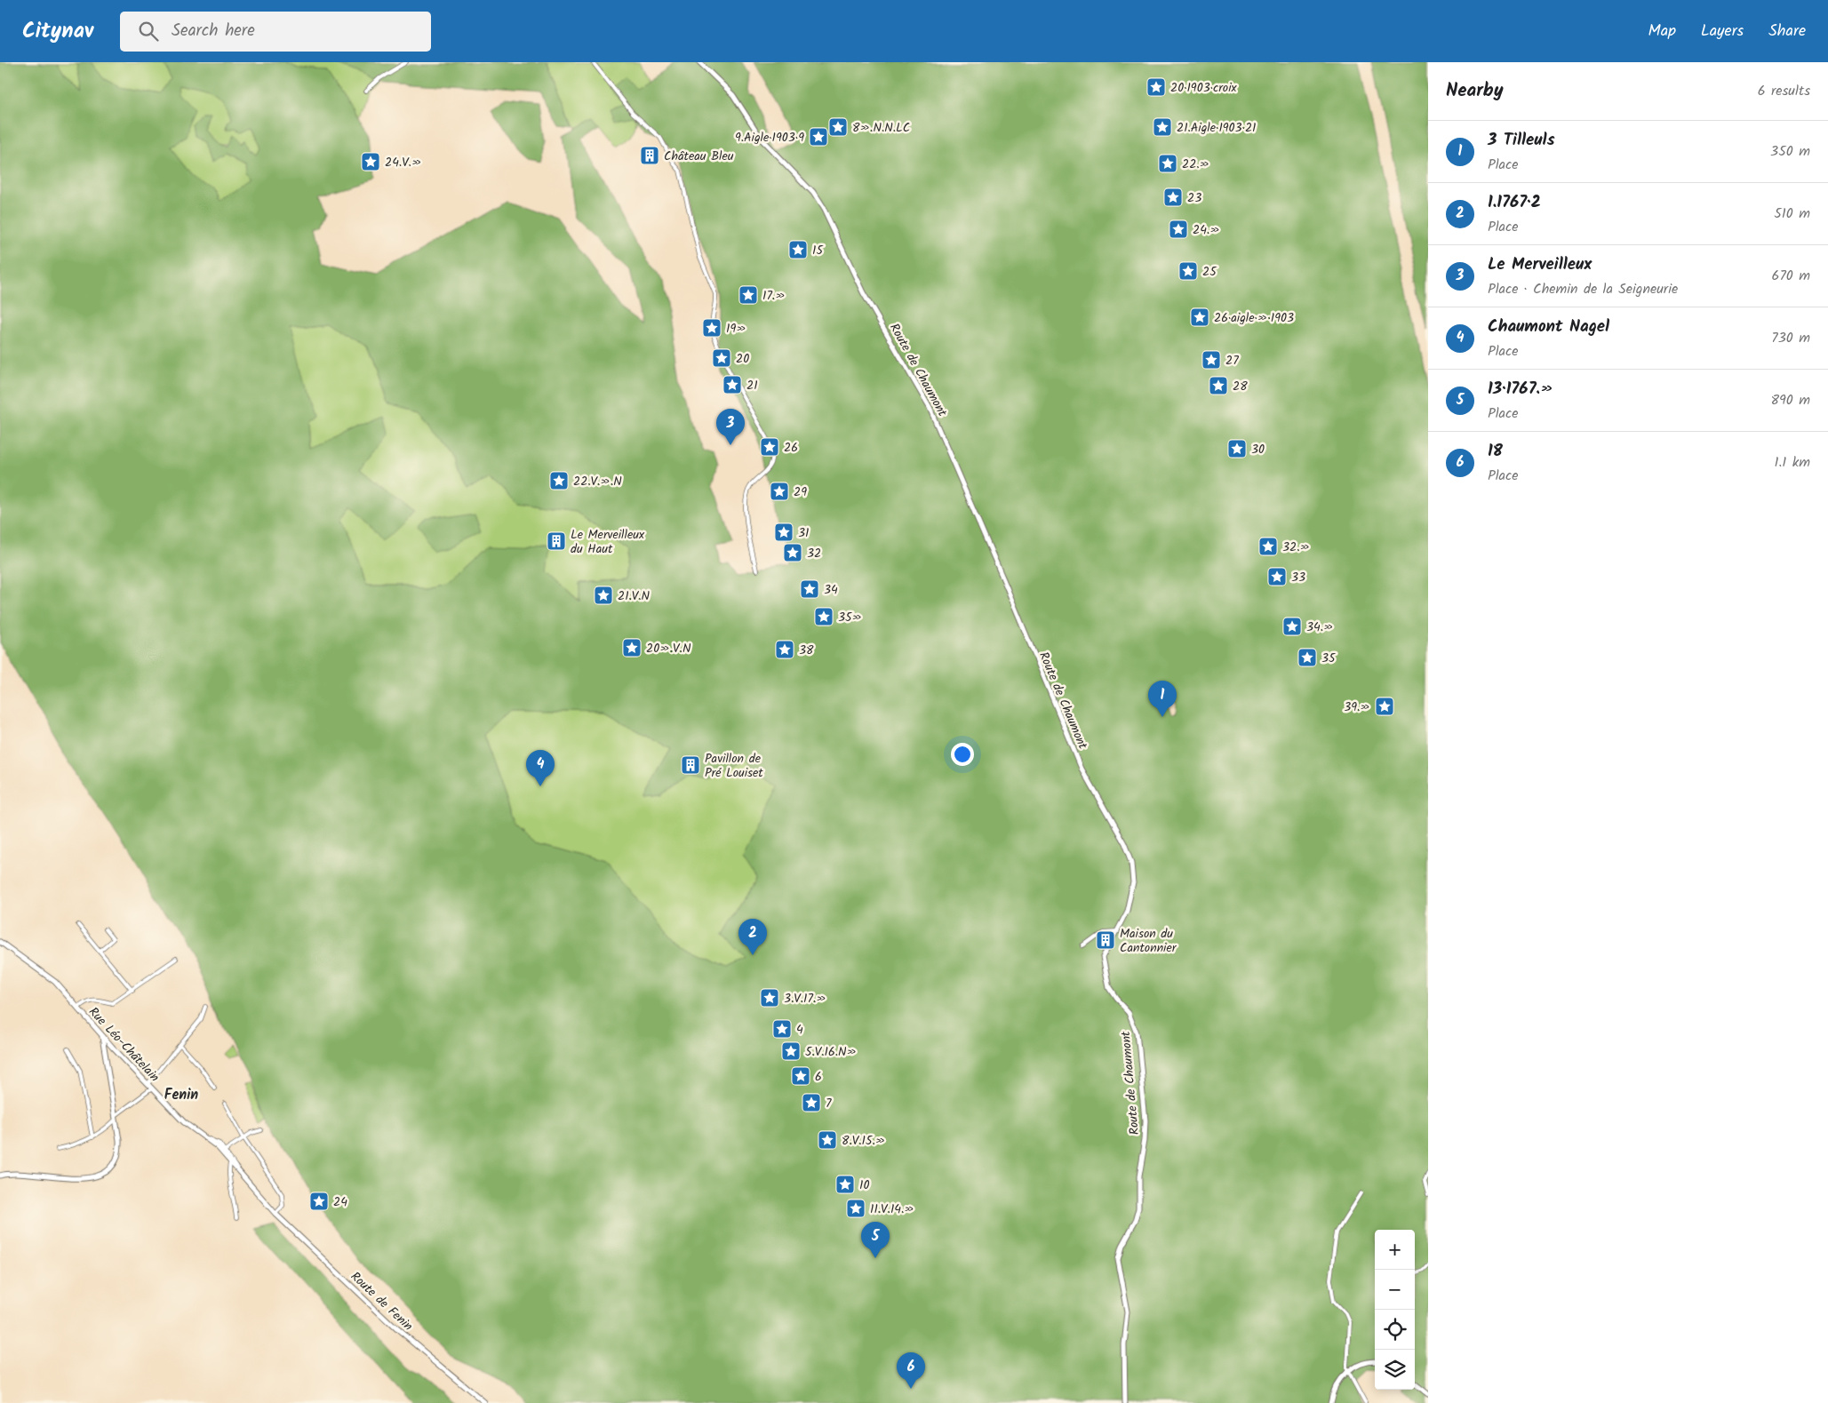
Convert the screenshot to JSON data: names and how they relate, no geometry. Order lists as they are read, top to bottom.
{
  "streets": {
    "street": ["Route de Chaumont", "Rue Léo-Châtelain", "Route de Fenin"]
  },
  "crossings": [
    ["Rue Léo-Châtelain", "Route de Fenin"]
  ],
  "districts": ["Fenin"],
  "places": {
    "place": [
      "20·1903·croix",
      "8».N.N.LC",
      "21.Aigle·1903·21",
      "9.Aigle·1903·9",
      "24.V.»",
      "22.»",
      "23",
      "24.»",
      "15",
      "25",
      "17.»",
      "26·aigle·»·1903",
      "19»",
      "20",
      "27",
      "21",
      "28",
      "26",
      "30",
      "22.V.».N",
      "29",
      "31",
      "32.»",
      "32",
      "33",
      "34",
      "21.V.N",
      "35»",
      "34.»",
      "20».V.N",
      "38",
      "35",
      "39.»",
      "3.V.17.»",
      "4",
      "5.V.16.N»",
      "6",
      "7",
      "8.V.15.»",
      "10",
      "24",
      "11.V.14.»"
    ],
    "building": [
      "Château Bleu",
      "Le Merveilleux du Haut",
      "Pavillon de Pré Louiset",
      "Maison du Cantonnier"
    ]
  },
  "page": {
    "header": "Citynav",
    "search": "Search here",
    "nav": ["Map", "Layers", "Share"],
    "heading": ["Nearby", "6 results"],
    "list": [
      {
        "mark": "1",
        "name": "3 Tilleuls",
        "note": "Place",
        "value": "350 m"
      },
      {
        "mark": "2",
        "name": "1.1767·2",
        "note": "Place",
        "value": "510 m"
      },
      {
        "mark": "3",
        "name": "Le Merveilleux",
        "note": "Place · Chemin de la Seigneurie",
        "value": "670 m"
      },
      {
        "mark": "4",
        "name": "Chaumont Nagel",
        "note": "Place",
        "value": "730 m"
      },
      {
        "mark": "5",
        "name": "13·1767.»",
        "note": "Place",
        "value": "890 m"
      },
      {
        "mark": "6",
        "name": "18",
        "note": "Place",
        "value": "1.1 km"
      }
    ],
    "pins": [
      "3",
      "1",
      "4",
      "2",
      "5",
      "6"
    ],
    "map_buttons": ["+", "−"]
  }
}
